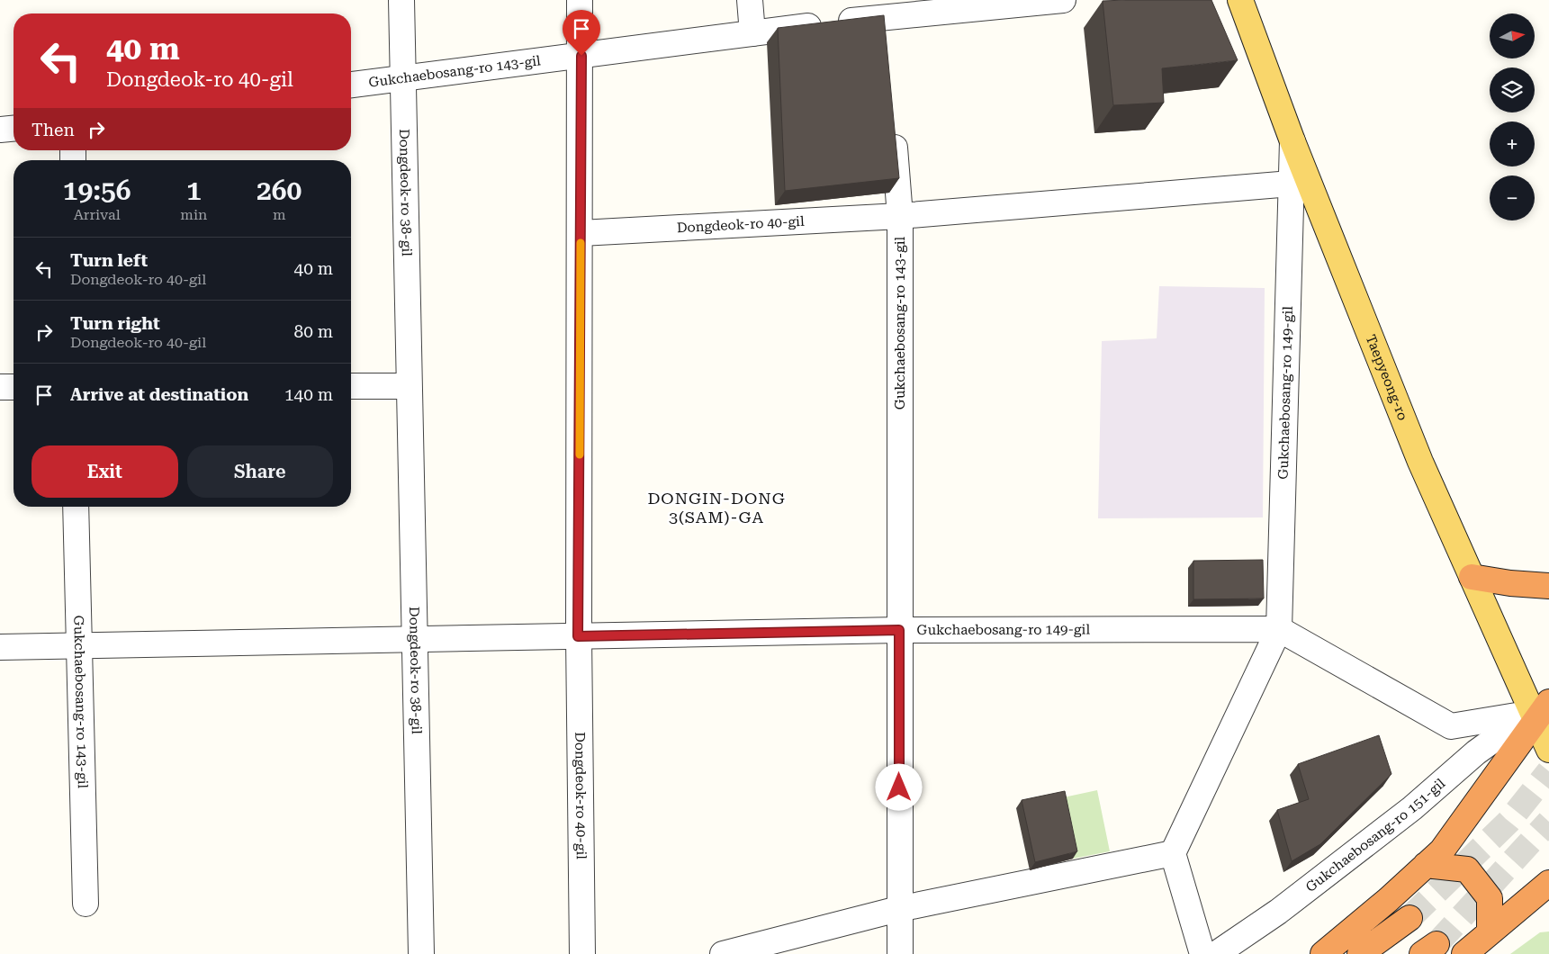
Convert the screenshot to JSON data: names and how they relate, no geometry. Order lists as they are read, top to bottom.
{
  "streets": {
    "main road": ["Taepyeong-ro"],
    "street": [
      "Gukchaebosang-ro 143-gil",
      "Dongdeok-ro 38-gil",
      "Dongdeok-ro 40-gil",
      "Gukchaebosang-ro 149-gil",
      "Gukchaebosang-ro 151-gil"
    ]
  },
  "crossings": [
    ["Gukchaebosang-ro 143-gil", "Dongdeok-ro 38-gil"],
    ["Gukchaebosang-ro 143-gil", "Dongdeok-ro 40-gil"],
    ["Gukchaebosang-ro 143-gil", "Gukchaebosang-ro 149-gil"],
    ["Taepyeong-ro", "Gukchaebosang-ro 149-gil"],
    ["Taepyeong-ro", "Gukchaebosang-ro 151-gil"],
    ["Gukchaebosang-ro 149-gil", "Gukchaebosang-ro 151-gil"]
  ],
  "districts": ["DONGIN-DONG 3(SAM)-GA"],
  "north": "right",
  "page": {
    "map_buttons": ["+", "−"],
    "turn": ["40 m", "Dongdeok-ro 40-gil"],
    "then": "Then",
    "eta": [
      "19:56",
      "Arrival",
      "1",
      "min",
      "260",
      "m"
    ],
    "list": [
      {
        "name": "Turn left",
        "note": "Dongdeok-ro 40-gil",
        "value": "40 m"
      },
      {
        "name": "Turn right",
        "note": "Dongdeok-ro 40-gil",
        "value": "80 m"
      },
      {
        "name": "Arrive at destination",
        "value": "140 m"
      }
    ],
    "buttons": ["Exit", "Share"]
  }
}
